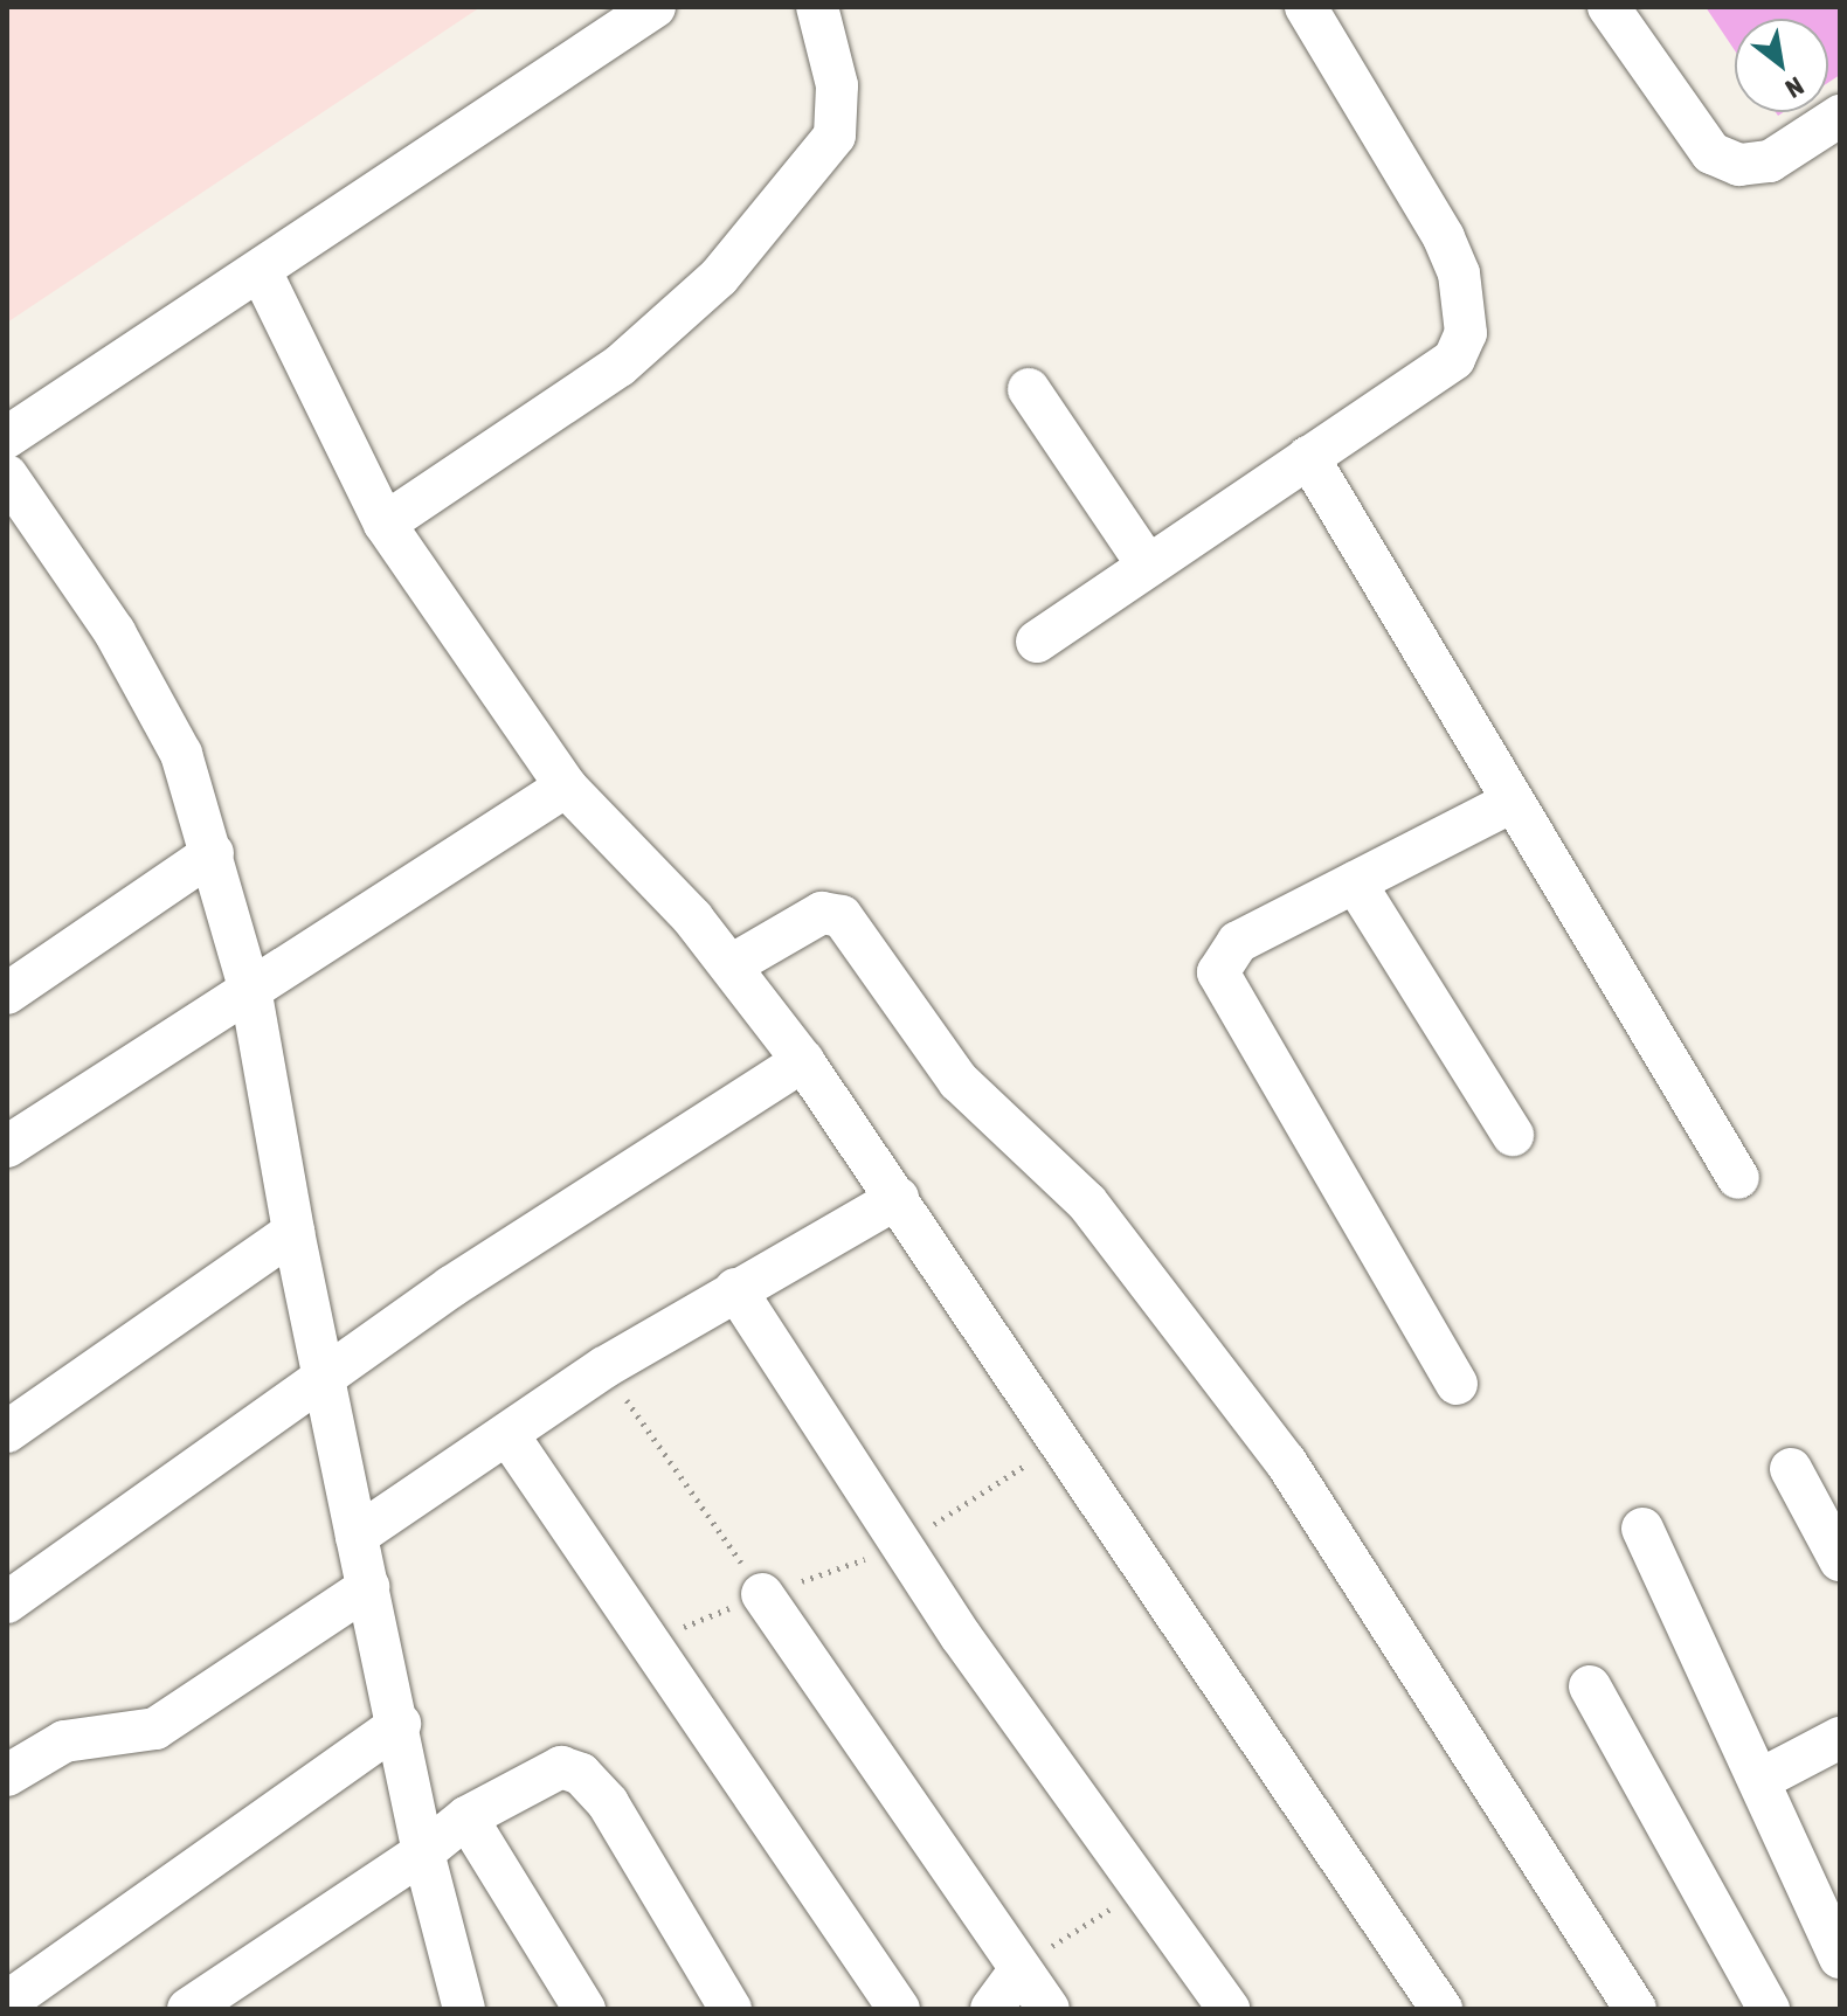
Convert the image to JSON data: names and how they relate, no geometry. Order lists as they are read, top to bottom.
{
  "north": "bottom right"
}
